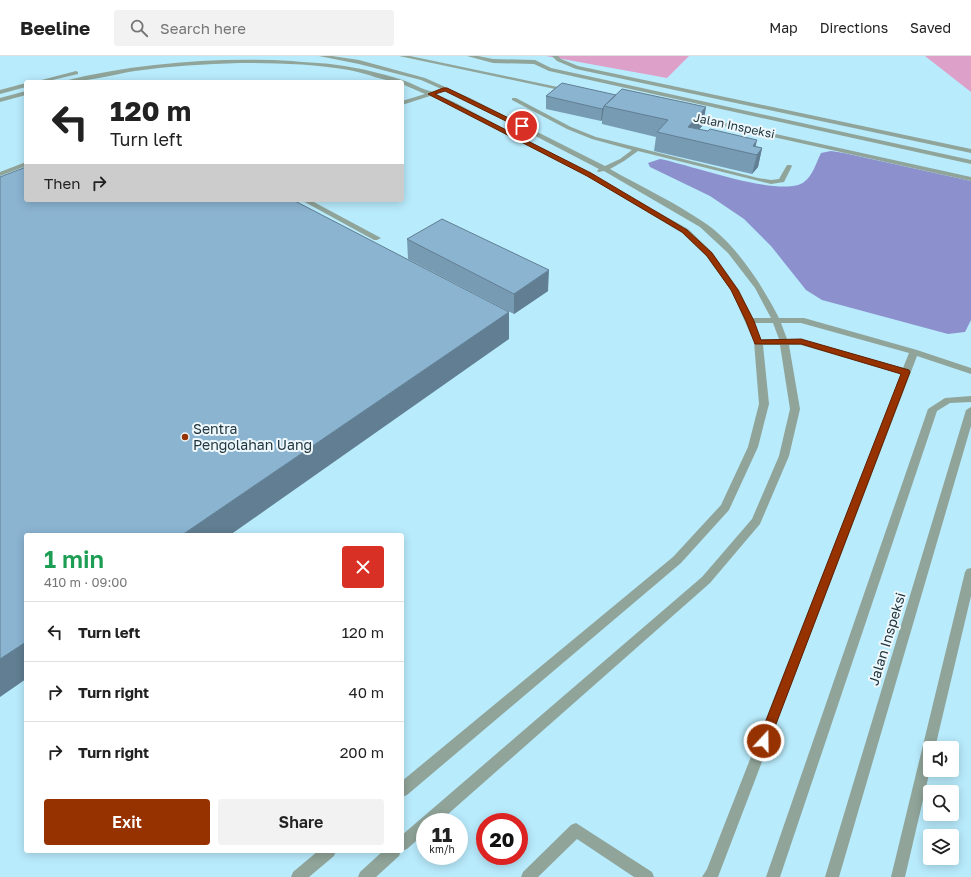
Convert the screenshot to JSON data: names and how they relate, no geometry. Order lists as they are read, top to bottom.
{
  "streets": {
    "lane": ["Jalan Inspeksi"]
  },
  "places": ["Sentra Pengolahan Uang"],
  "page": {
    "header": "Beeline",
    "search": "Search here",
    "nav": ["Map", "Directions", "Saved"],
    "turn": ["120 m", "Turn left"],
    "then": "Then",
    "heading": ["1 min", "410 m · 09:00"],
    "list": [
      {
        "name": "Turn left",
        "value": "120 m"
      },
      {
        "name": "Turn right",
        "value": "40 m"
      },
      {
        "name": "Turn right",
        "value": "200 m"
      }
    ],
    "buttons": ["Exit", "Share"],
    "speed": "11 km/h",
    "limit": "20"
  }
}
